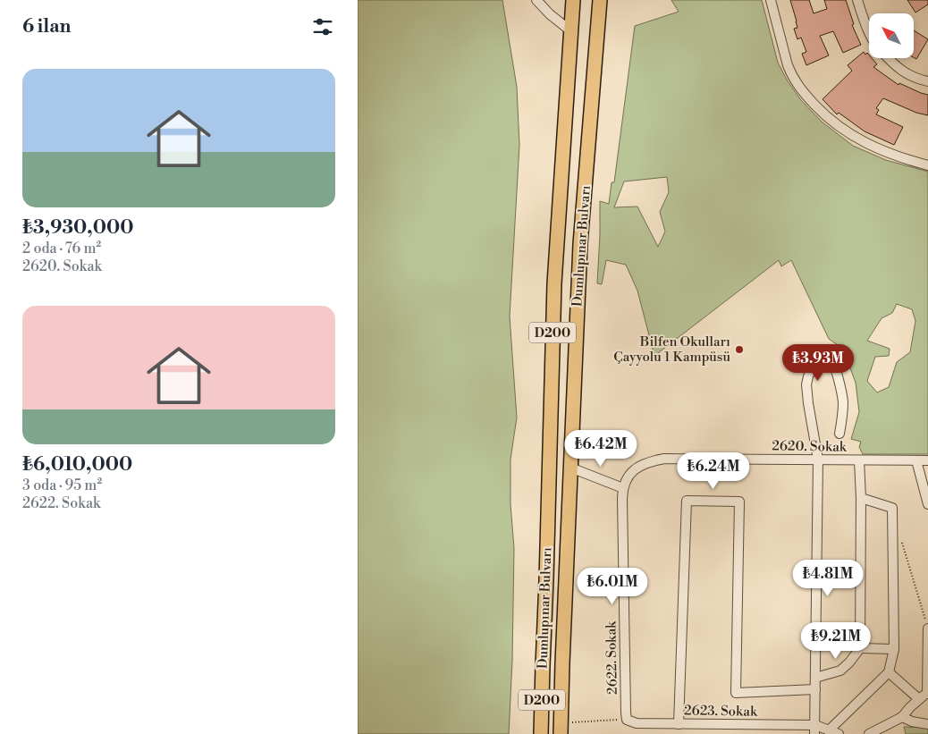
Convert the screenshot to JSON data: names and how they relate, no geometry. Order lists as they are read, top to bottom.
{
  "streets": {
    "highway": ["Dumlupınar Bulvarı", "D200"],
    "street": ["2620. Sokak", "2622. Sokak", "2623. Sokak"]
  },
  "crossings": [
    ["2620. Sokak", "2622. Sokak"],
    ["2622. Sokak", "2623. Sokak"]
  ],
  "places": ["Bilfen Okulları Çayyolu 1 Kampüsü"],
  "north": "top left",
  "page": {
    "heading": "6 ilan",
    "list": [
      {
        "name": "₺3,930,000",
        "note": "2 oda · 76 m² · 2620. Sokak"
      },
      {
        "name": "₺6,010,000",
        "note": "3 oda · 95 m² · 2622. Sokak"
      }
    ],
    "price": [
      "₺3.93M",
      "₺6.42M",
      "₺6.24M",
      "₺4.81M",
      "₺6.01M",
      "₺9.21M"
    ]
  }
}
